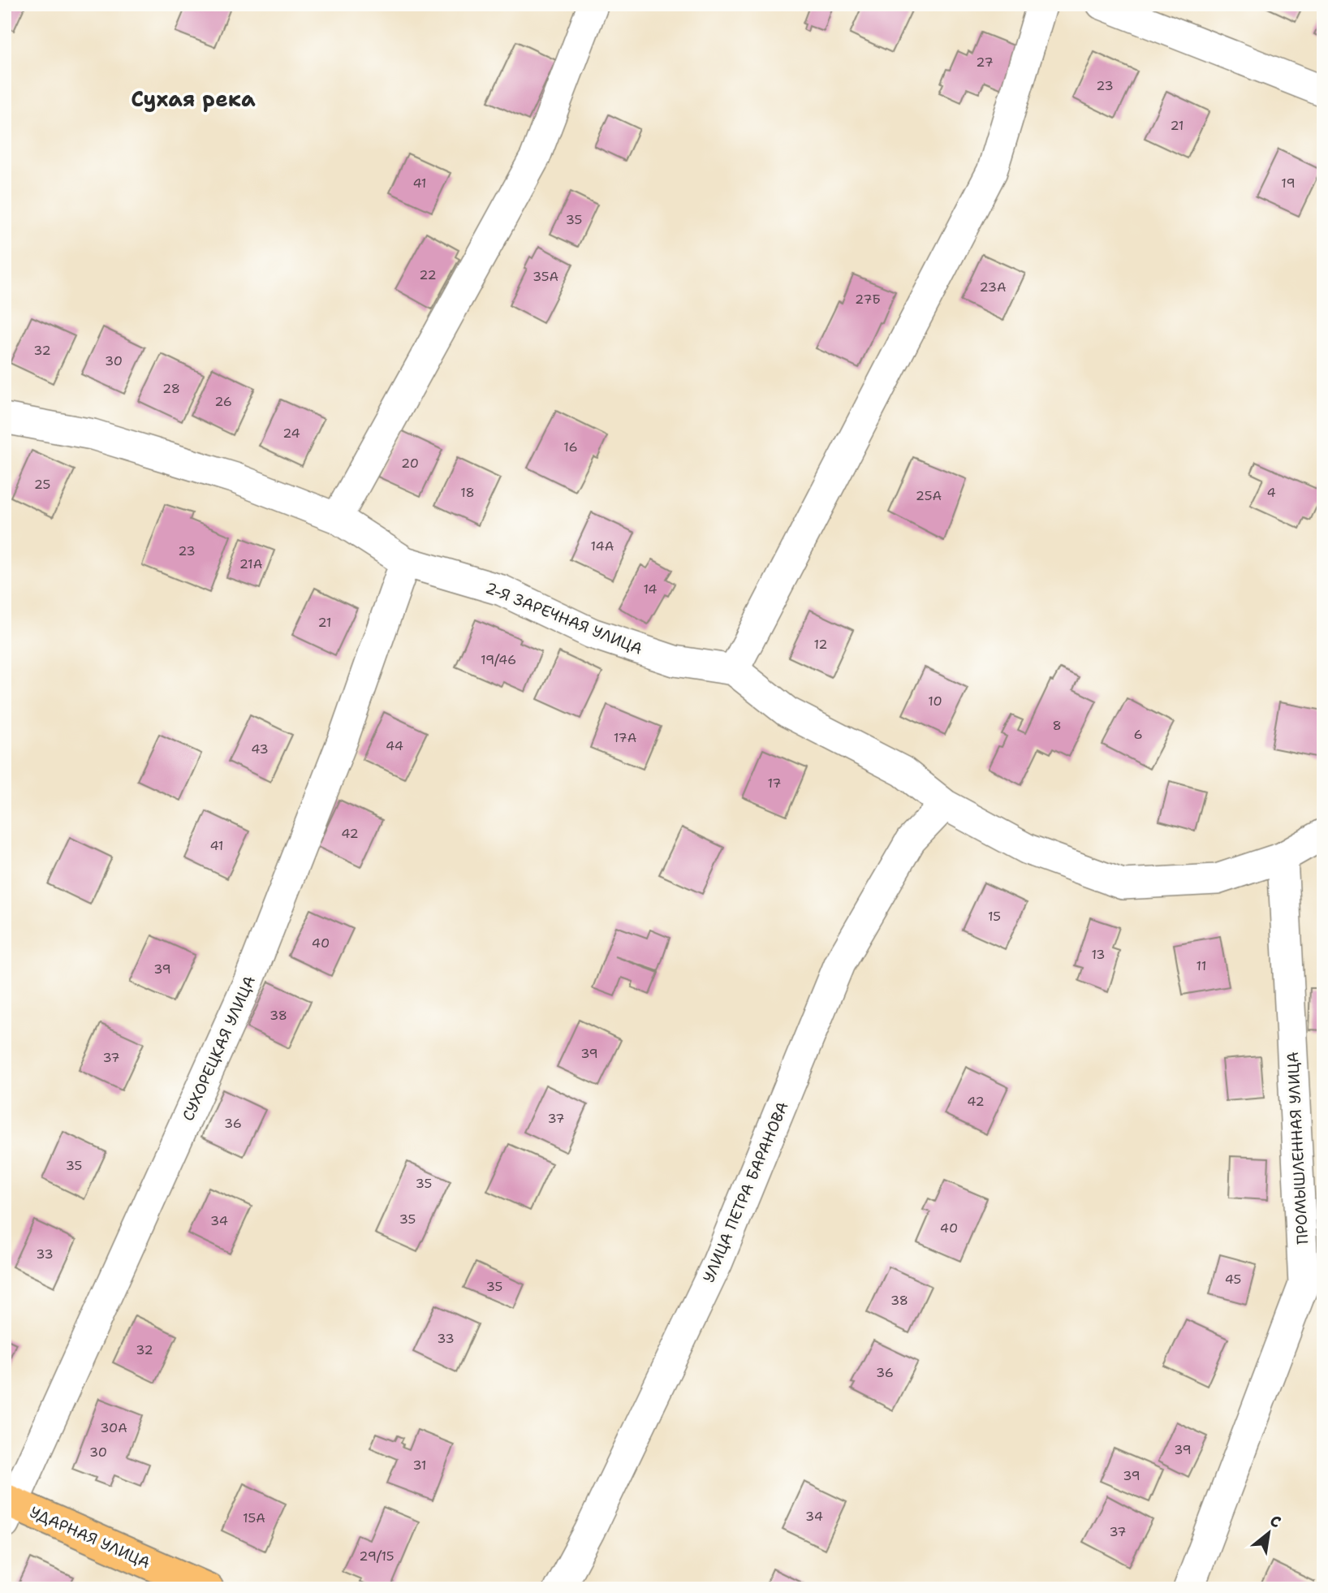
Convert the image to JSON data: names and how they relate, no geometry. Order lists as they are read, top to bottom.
{
  "streets": {
    "main road": ["УДАРНАЯ УЛИЦА"],
    "street": [
      "2-Я ЗАРЕЧНАЯ УЛИЦА",
      "СУХОРЕЦКАЯ УЛИЦА",
      "ПРОМЫШЛЕННАЯ УЛИЦА",
      "УЛИЦА ПЕТРА БАРАНОВА"
    ]
  },
  "crossings": [
    ["2-Я ЗАРЕЧНАЯ УЛИЦА", "СУХОРЕЦКАЯ УЛИЦА"],
    ["2-Я ЗАРЕЧНАЯ УЛИЦА", "ПРОМЫШЛЕННАЯ УЛИЦА"],
    ["2-Я ЗАРЕЧНАЯ УЛИЦА", "УЛИЦА ПЕТРА БАРАНОВА"],
    ["СУХОРЕЦКАЯ УЛИЦА", "УДАРНАЯ УЛИЦА"]
  ],
  "districts": ["Сухая река"],
  "house_numbers": [
    "27",
    "23",
    "21",
    "41",
    "19",
    "35",
    "22",
    "35А",
    "23А",
    "27Б",
    "32",
    "30",
    "28",
    "26",
    "24",
    "16",
    "20",
    "25",
    "18",
    "4",
    "25А",
    "14А",
    "23",
    "21А",
    "14",
    "21",
    "12",
    "19/46",
    "10",
    "8",
    "6",
    "17А",
    "44",
    "43",
    "17",
    "42",
    "41",
    "15",
    "40",
    "13",
    "11",
    "39",
    "38",
    "39",
    "37",
    "42",
    "37",
    "36",
    "35",
    "35",
    "35",
    "34",
    "40",
    "33",
    "45",
    "35",
    "38",
    "33",
    "32",
    "36",
    "30А",
    "39",
    "30",
    "31",
    "39",
    "34",
    "15А",
    "37",
    "29/15"
  ],
  "north": "top right"
}
